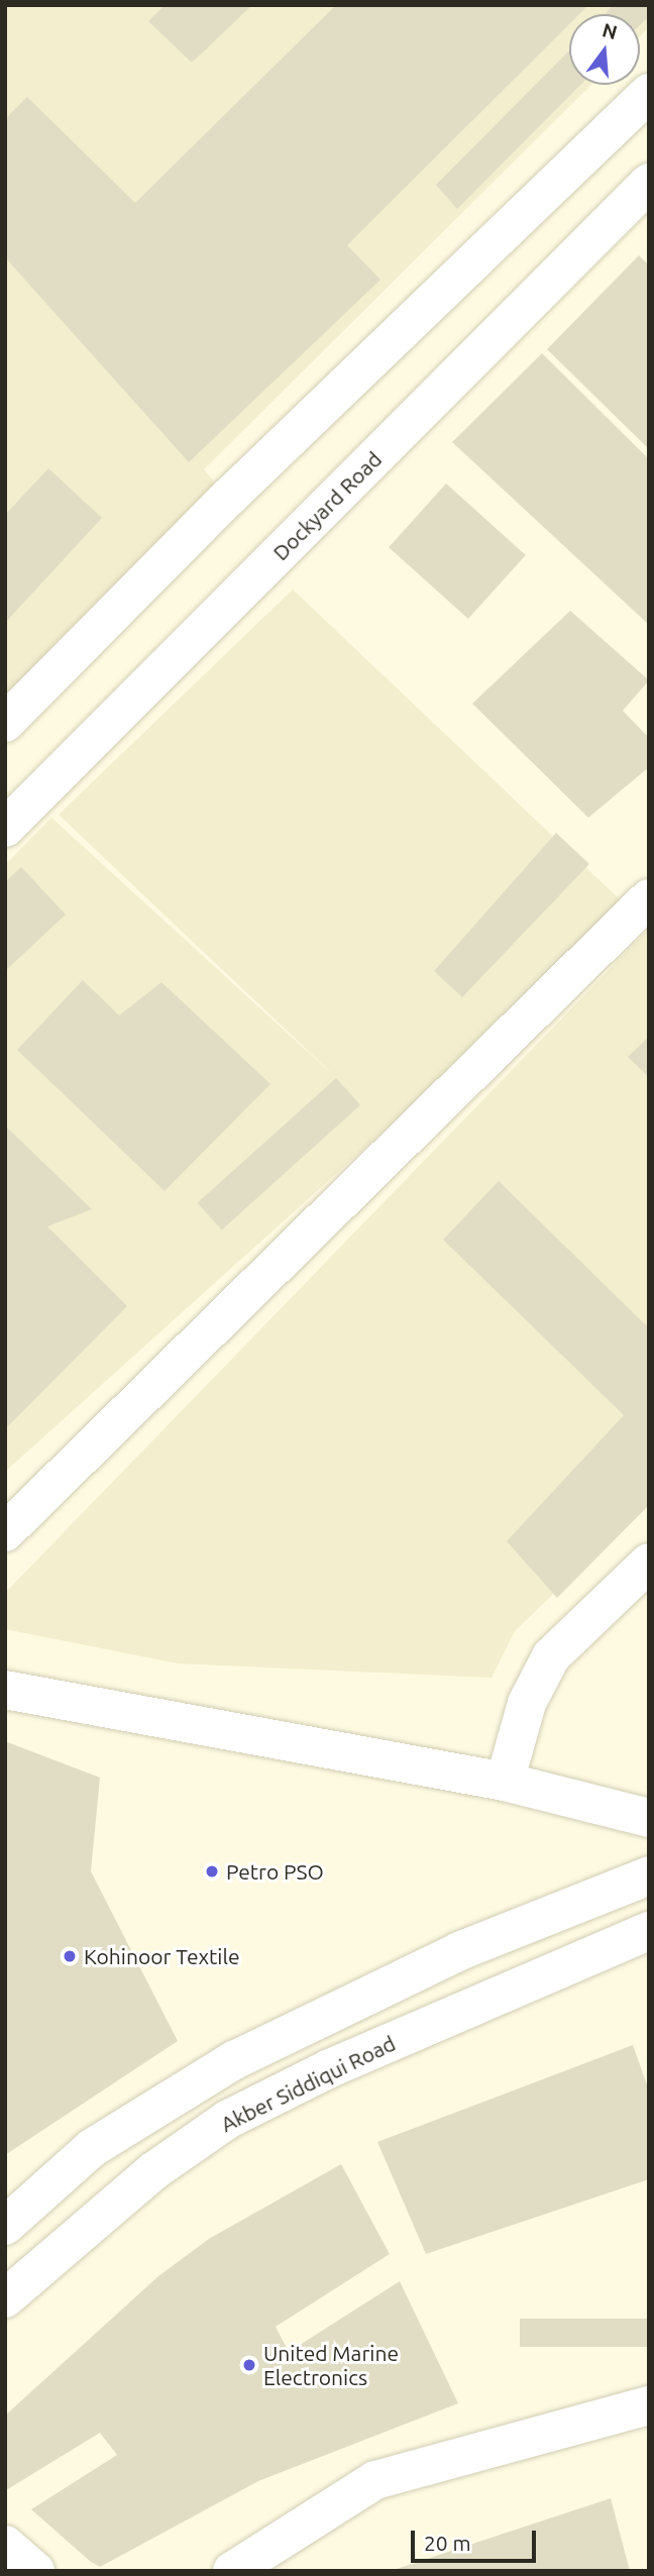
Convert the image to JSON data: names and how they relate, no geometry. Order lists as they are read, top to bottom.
{
  "streets": {
    "street": ["Dockyard Road", "Akber Siddiqui Road"]
  },
  "places": ["Petro PSO", "Kohinoor Textile", "United Marine Electronics"],
  "scale_bar": "20 m",
  "north": "top"
}
